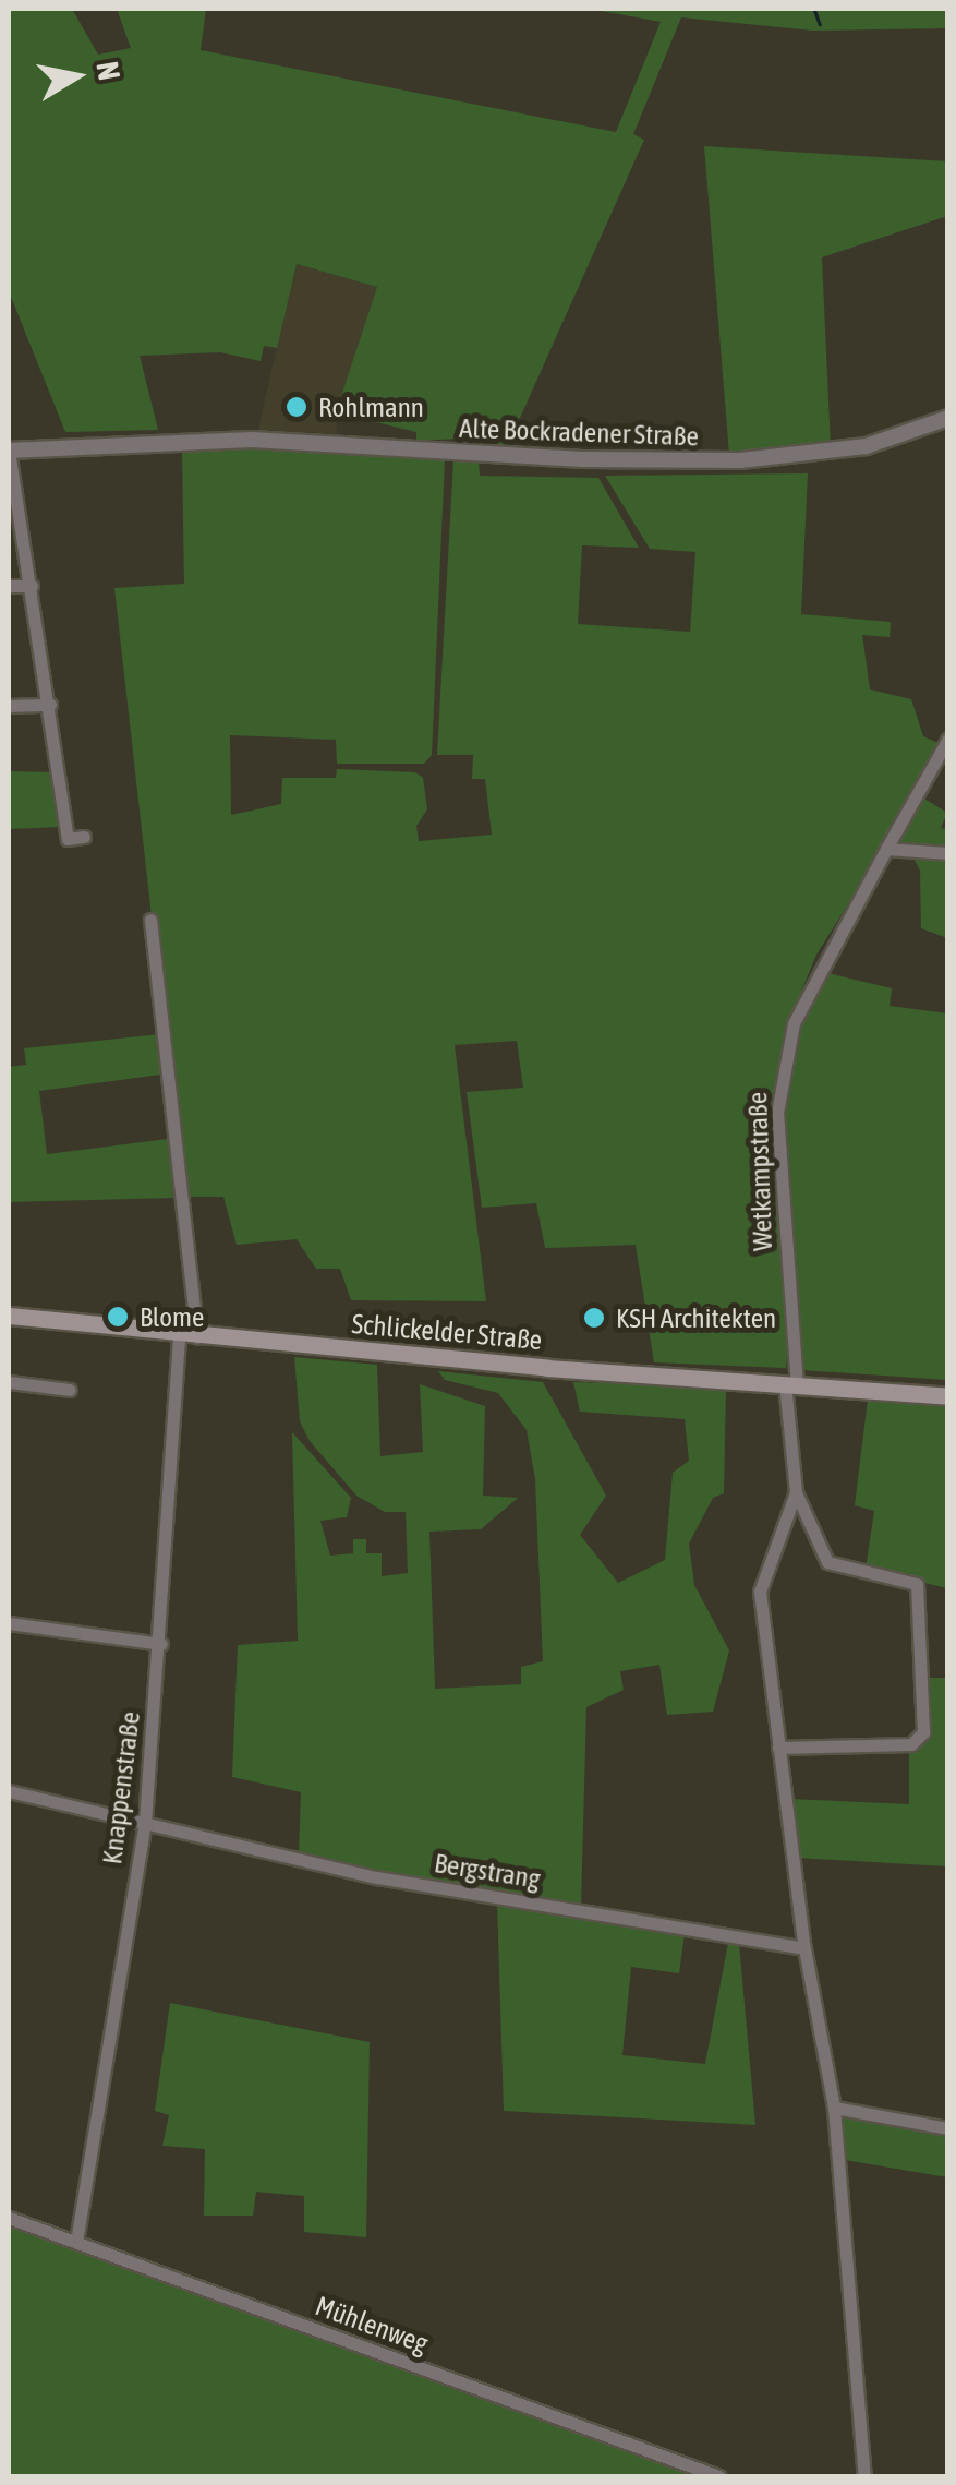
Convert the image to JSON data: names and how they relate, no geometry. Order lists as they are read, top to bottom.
{
  "streets": {
    "main road": ["Schlickelder Straße"],
    "street": [
      "Alte Bockradener Straße",
      "Wetkampstraße",
      "Knappenstraße",
      "Bergstrang",
      "Mühlenweg"
    ]
  },
  "crossings": [
    ["Wetkampstraße", "Schlickelder Straße"],
    ["Schlickelder Straße", "Knappenstraße"],
    ["Knappenstraße", "Bergstrang"],
    ["Knappenstraße", "Mühlenweg"]
  ],
  "places": ["Rohlmann", "Blome", "KSH Architekten"],
  "north": "right"
}
